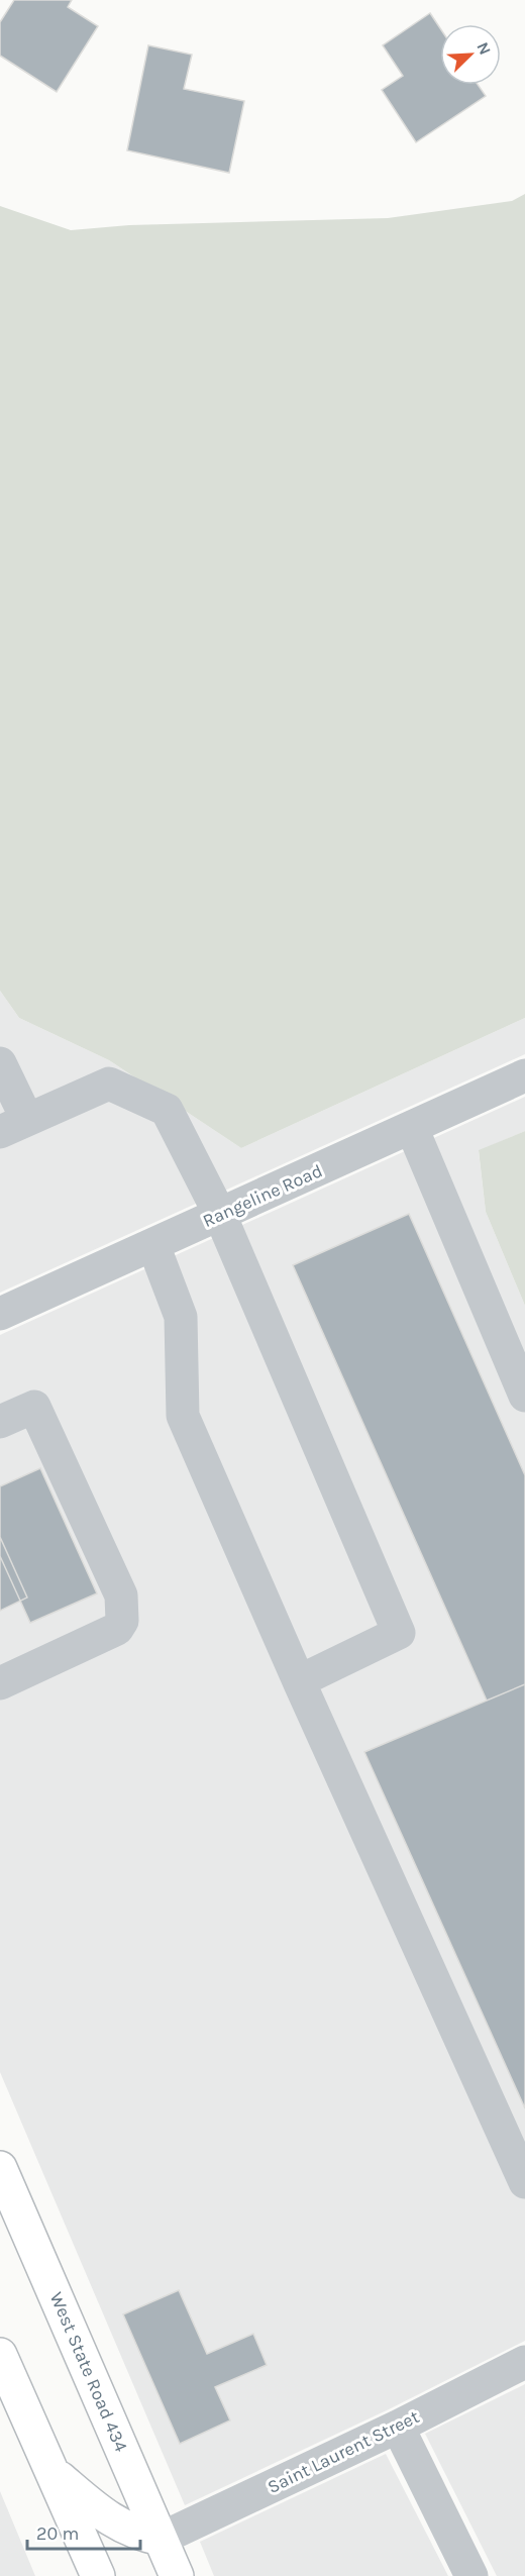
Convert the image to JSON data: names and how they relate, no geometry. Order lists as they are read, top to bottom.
{
  "streets": {
    "main road": ["West State Road 434"],
    "street": ["Rangeline Road", "Saint Laurent Street"]
  },
  "crossings": [
    ["West State Road 434", "Saint Laurent Street"]
  ],
  "scale_bar": "20 m",
  "north": "top right"
}
